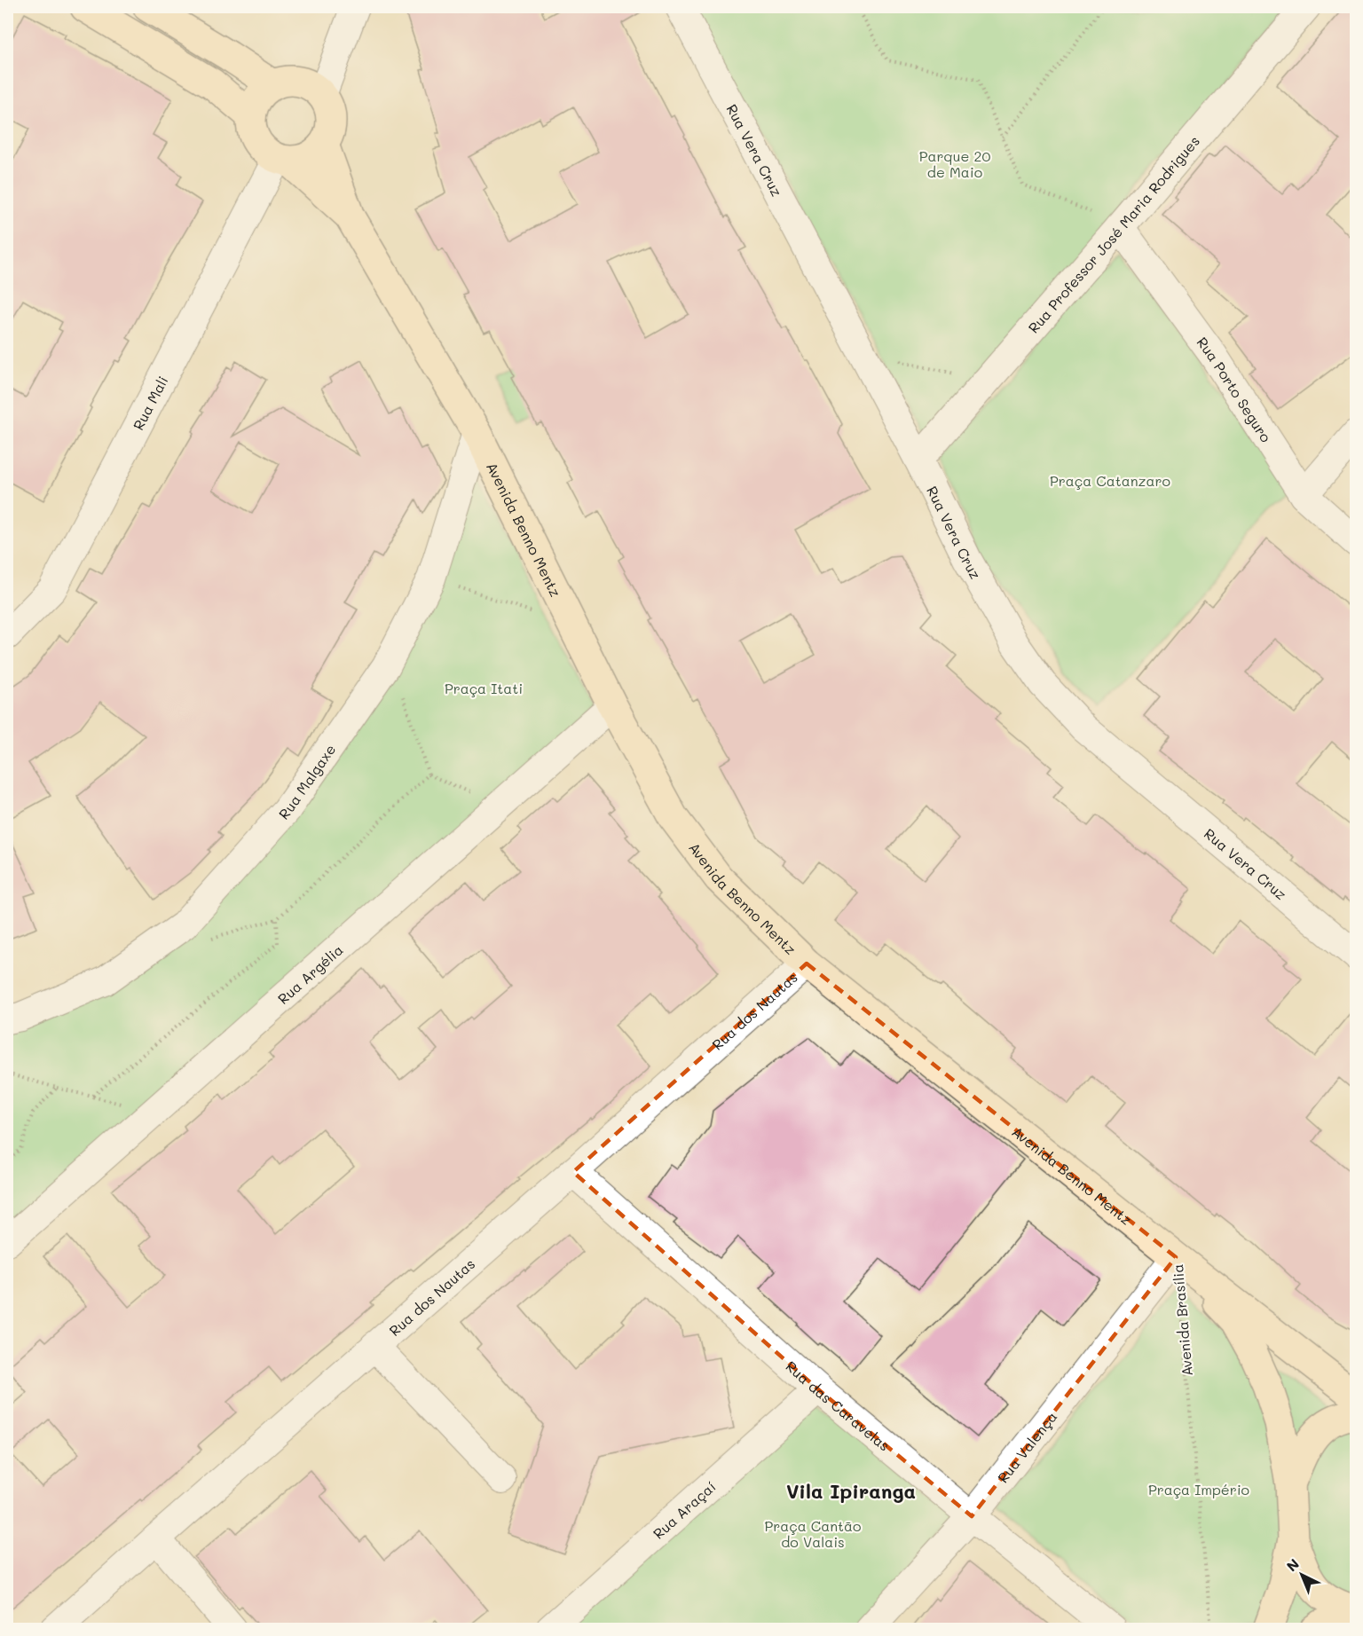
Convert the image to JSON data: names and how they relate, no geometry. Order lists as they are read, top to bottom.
{
  "streets": {
    "street": [
      "Rua Vera Cruz",
      "Rua Professor José Maria Rodrigues",
      "Rua Porto Seguro",
      "Rua Mali",
      "Avenida Benno Mentz",
      "Rua Malgaxe",
      "Rua Argélia",
      "Rua dos Nautas",
      "Avenida Brasília",
      "Rua das Caravelas",
      "Rua Valença",
      "Rua Araçaí"
    ]
  },
  "crossings": [
    ["Rua Vera Cruz", "Rua Professor José Maria Rodrigues"],
    ["Rua Professor José Maria Rodrigues", "Rua Porto Seguro"],
    ["Rua Mali", "Avenida Benno Mentz"],
    ["Avenida Benno Mentz", "Rua Malgaxe"],
    ["Avenida Benno Mentz", "Rua Argélia"],
    ["Avenida Benno Mentz", "Rua dos Nautas"],
    ["Avenida Benno Mentz", "Avenida Brasília"],
    ["Avenida Benno Mentz", "Rua Valença"],
    ["Rua dos Nautas", "Rua das Caravelas"],
    ["Avenida Brasília", "Rua Valença"],
    ["Rua das Caravelas", "Rua Valença"],
    ["Rua das Caravelas", "Rua Araçaí"]
  ],
  "districts": ["Vila Ipiranga"],
  "parks": [
    "Parque 20 de Maio",
    "Praça Catanzaro",
    "Praça Itati",
    "Praça Império",
    "Praça Cantão do Valais"
  ],
  "north": "top left"
}
